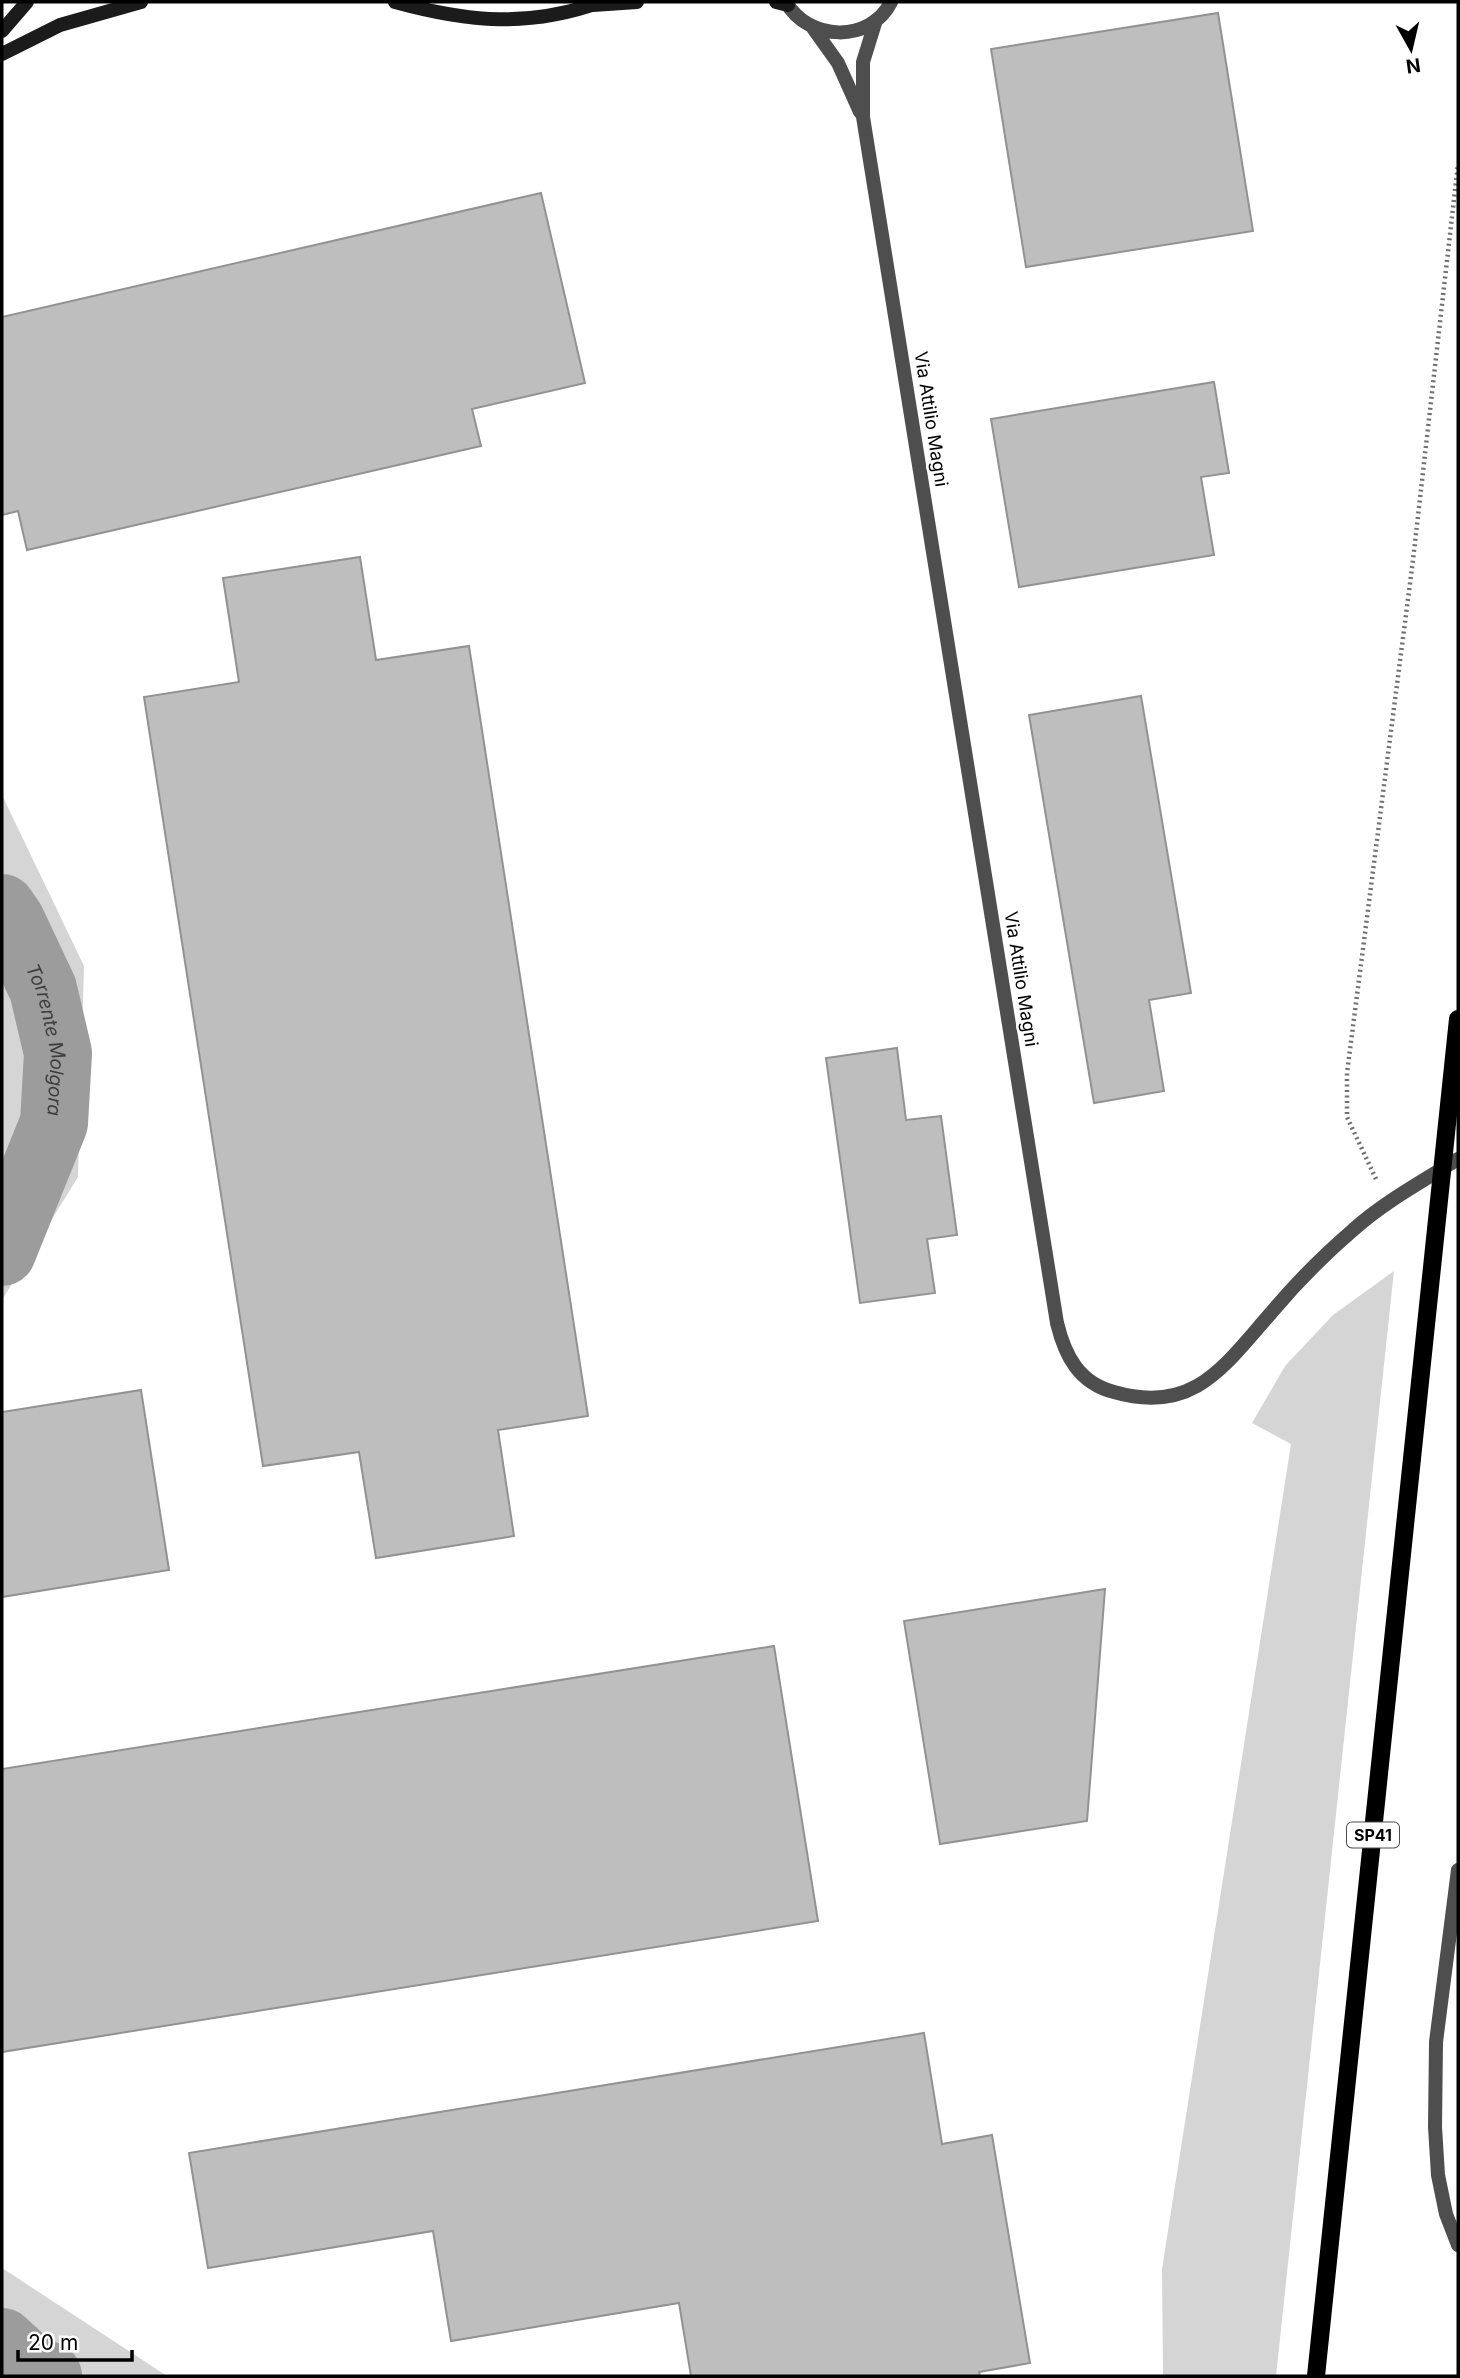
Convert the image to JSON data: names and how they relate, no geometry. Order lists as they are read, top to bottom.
{
  "streets": {
    "main road": ["SP41"],
    "street": ["Via Attilio Magni"]
  },
  "water": ["Torrente Molgora"],
  "scale_bar": "20 m",
  "north": "bottom"
}
